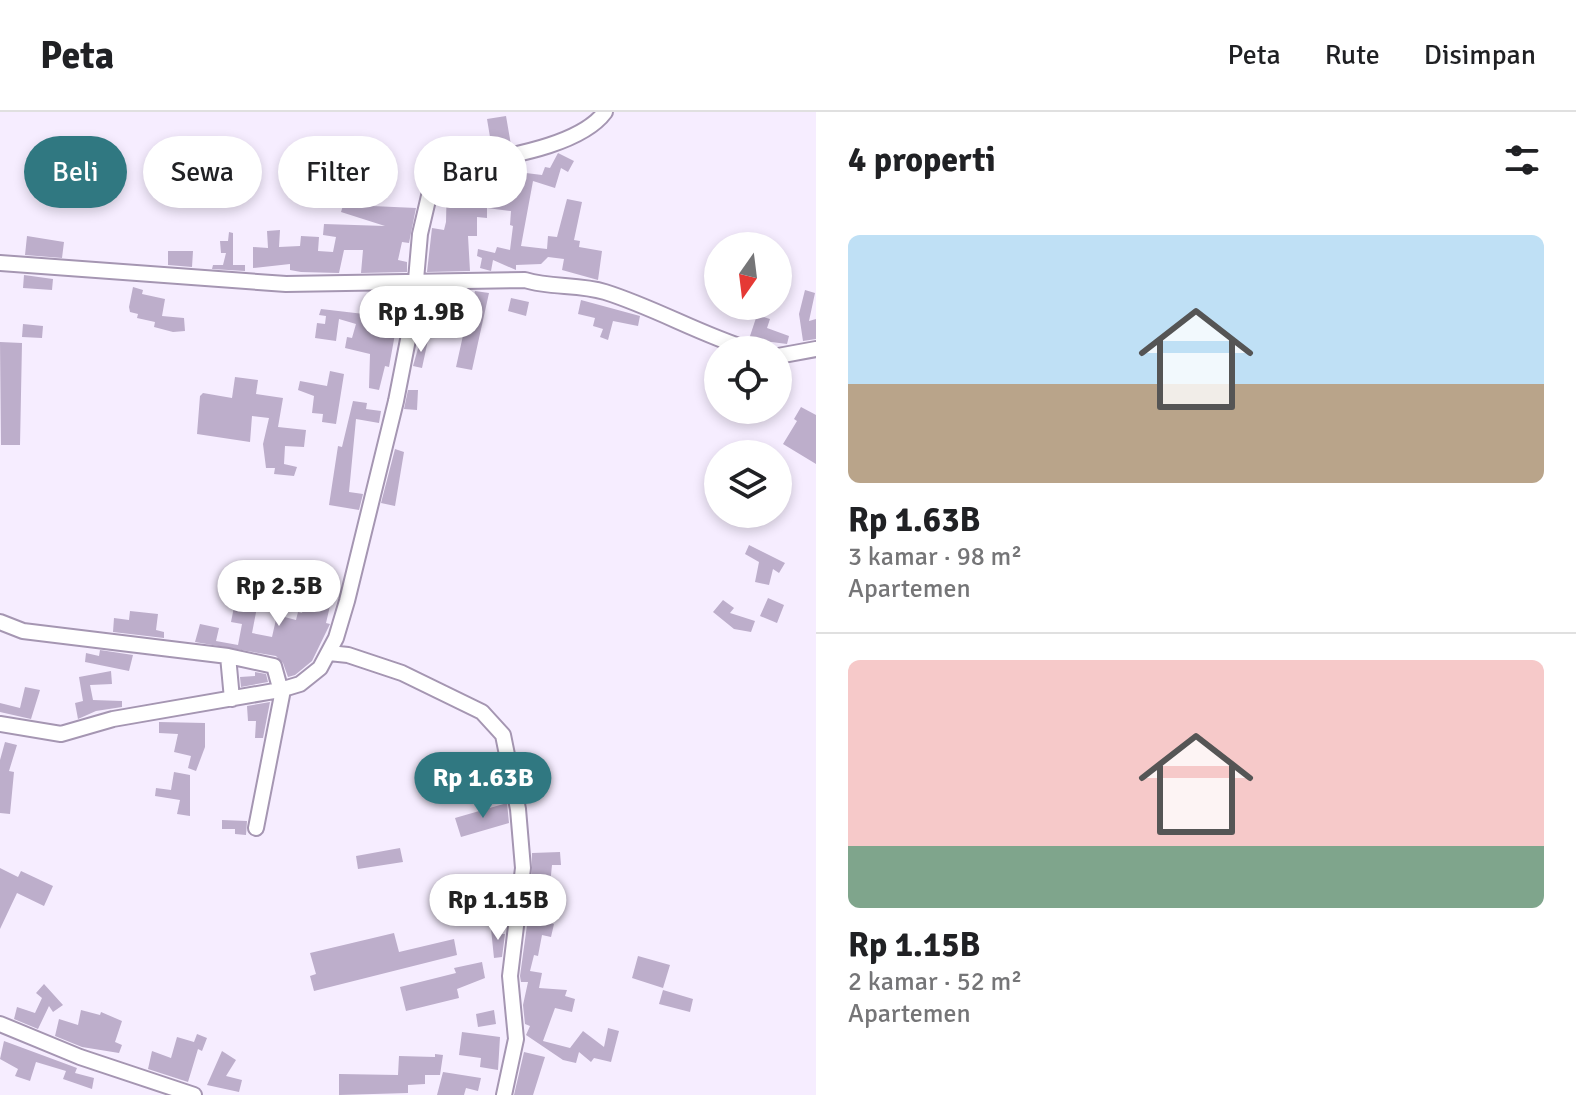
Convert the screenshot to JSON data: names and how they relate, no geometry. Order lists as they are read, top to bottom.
{
  "north": "bottom",
  "page": {
    "header": "Peta",
    "nav": ["Peta", "Rute", "Disimpan"],
    "heading": "4 properti",
    "chip": [
      "Beli",
      "Sewa",
      "Filter",
      "Baru"
    ],
    "list": [
      {
        "name": "Rp 1.63B",
        "note": "3 kamar · 98 m² · Apartemen"
      },
      {
        "name": "Rp 1.15B",
        "note": "2 kamar · 52 m² · Apartemen"
      }
    ],
    "price": [
      "Rp 1.9B",
      "Rp 2.5B",
      "Rp 1.63B",
      "Rp 1.15B"
    ]
  }
}
